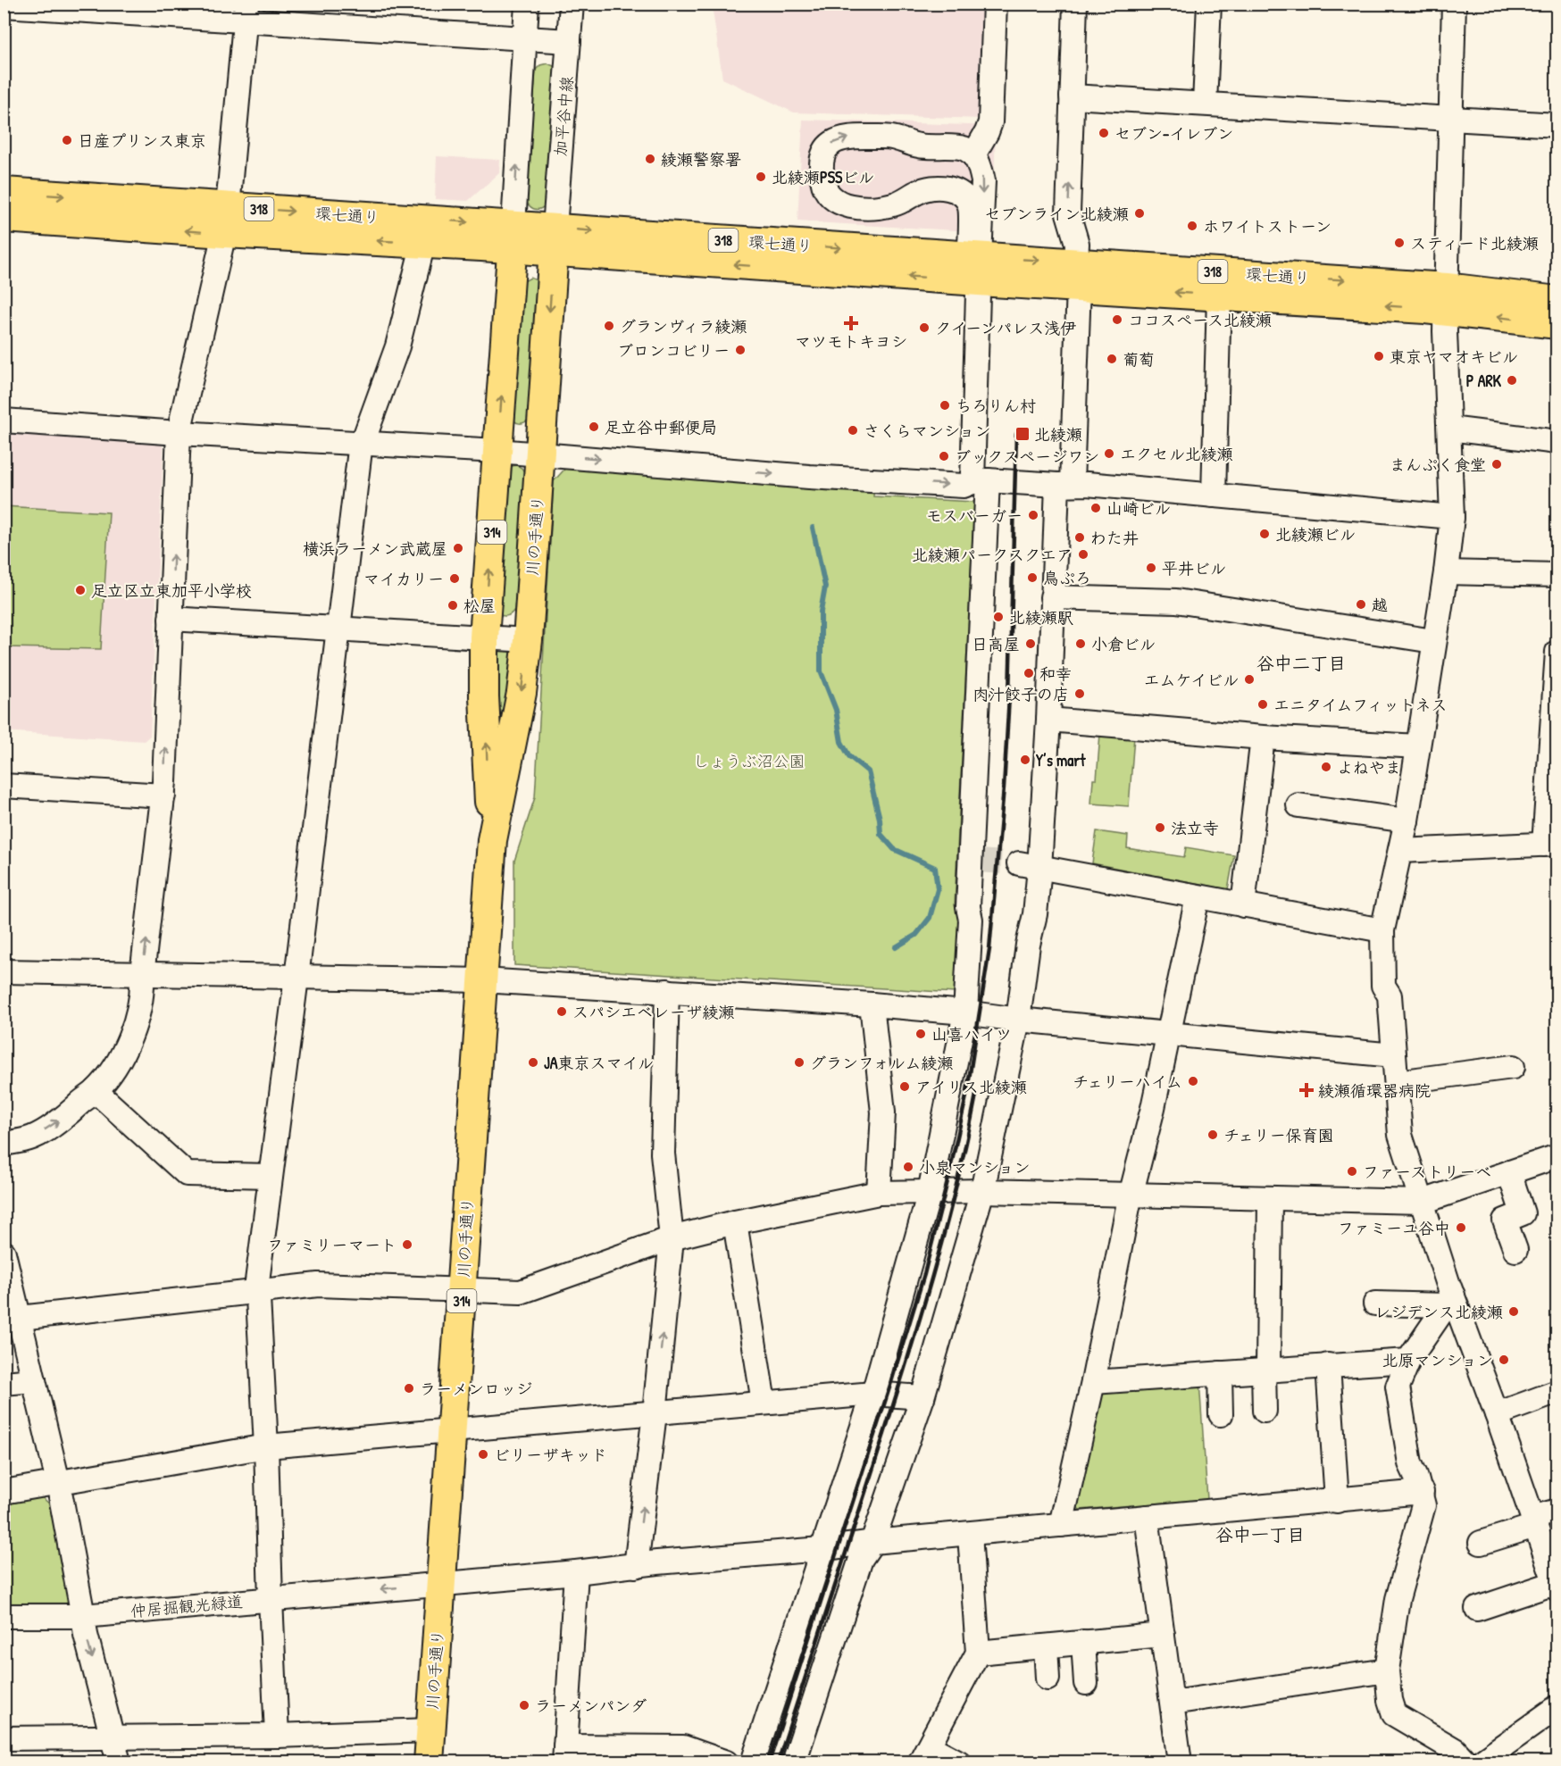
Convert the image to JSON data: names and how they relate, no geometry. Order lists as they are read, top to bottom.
{
  "streets": {
    "main road": [
      "318",
      "環七通り",
      "314",
      "川の手通り"
    ],
    "street": ["加平谷中線", "仲居掘観光緑道"]
  },
  "crossings": [
    ["加平谷中線", "環七通り"],
    ["加平谷中線", "川の手通り"],
    ["環七通り", "川の手通り"],
    ["川の手通り", "仲居掘観光緑道"]
  ],
  "districts": ["谷中二丁目", "谷中一丁目"],
  "parks": ["しょうぶ沼公園"],
  "places": {
    "other": [
      "セブン-イレブン",
      "日産プリンス東京",
      "綾瀬警察署",
      "北綾瀬PSSビル",
      "セブンライン北綾瀬",
      "ホワイトストーン",
      "スティード北綾瀬",
      "ココスペース北綾瀬",
      "グランヴィラ綾瀬",
      "クイーンパレス浅伊",
      "ブロンコビリー",
      "東京ヤマオキビル",
      "葡萄",
      "P ARK",
      "ちろりん村",
      "足立谷中郵便局",
      "さくらマンション",
      "エクセル北綾瀬",
      "ブックスページワン",
      "まんぷく食堂",
      "山崎ビル",
      "モスバーガー",
      "北綾瀬ビル",
      "わた井",
      "横浜ラーメン武蔵屋",
      "北綾瀬パークスクエア",
      "平井ビル",
      "鳥ぷろ",
      "マイカリー",
      "足立区立東加平小学校",
      "越",
      "松屋",
      "北綾瀬駅",
      "日高屋",
      "小倉ビル",
      "和幸",
      "エムケイビル",
      "肉汁餃子の店",
      "エニタイムフィットネス",
      "Y’s mart",
      "よねやま",
      "法立寺",
      "スパシエベレーザ綾瀬",
      "山喜ハイツ",
      "JA東京スマイル",
      "グランフォルム綾瀬",
      "チェリーハイム",
      "アイリス北綾瀬",
      "チェリー保育園",
      "小泉マンション",
      "ファーストリーベ",
      "ファミーユ谷中",
      "ファミリーマート",
      "レジデンス北綾瀬",
      "北原マンション",
      "ラーメンロッジ",
      "ビリーザキッド",
      "ラーメンパンダ"
    ],
    "health": ["マツモトキヨシ", "綾瀬循環器病院"],
    "transit": ["北綾瀬"]
  }
}
